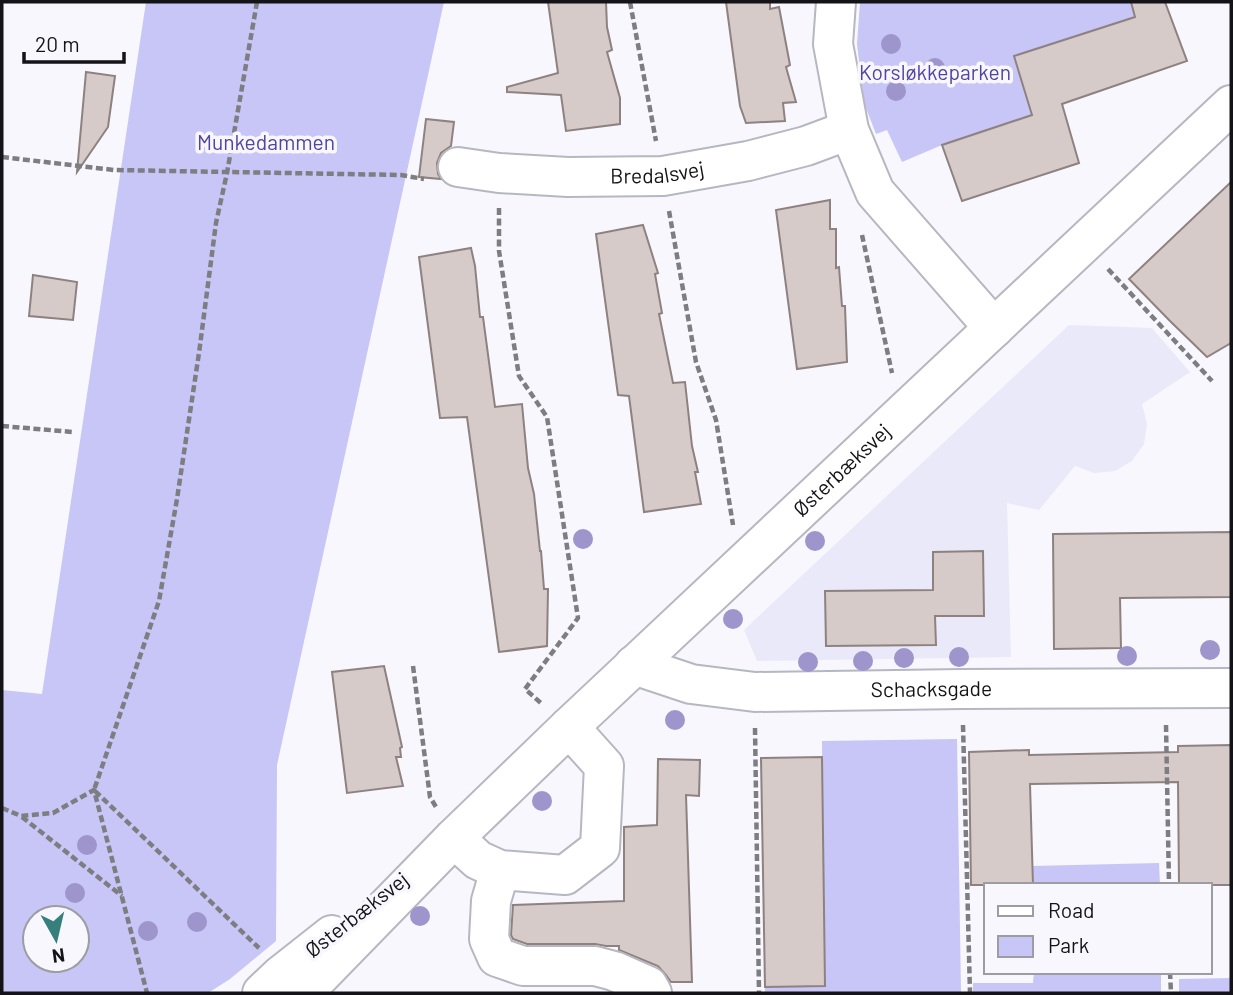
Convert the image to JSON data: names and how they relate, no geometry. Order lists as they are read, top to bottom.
{
  "streets": {
    "street": ["Bredalsvej", "Østerbæksvej", "Schacksgade"]
  },
  "crossings": [
    ["Østerbæksvej", "Schacksgade"]
  ],
  "parks": ["Korsløkkeparken", "Munkedammen"],
  "legend": ["Road", "Park"],
  "scale_bar": "20 m",
  "north": "bottom"
}
